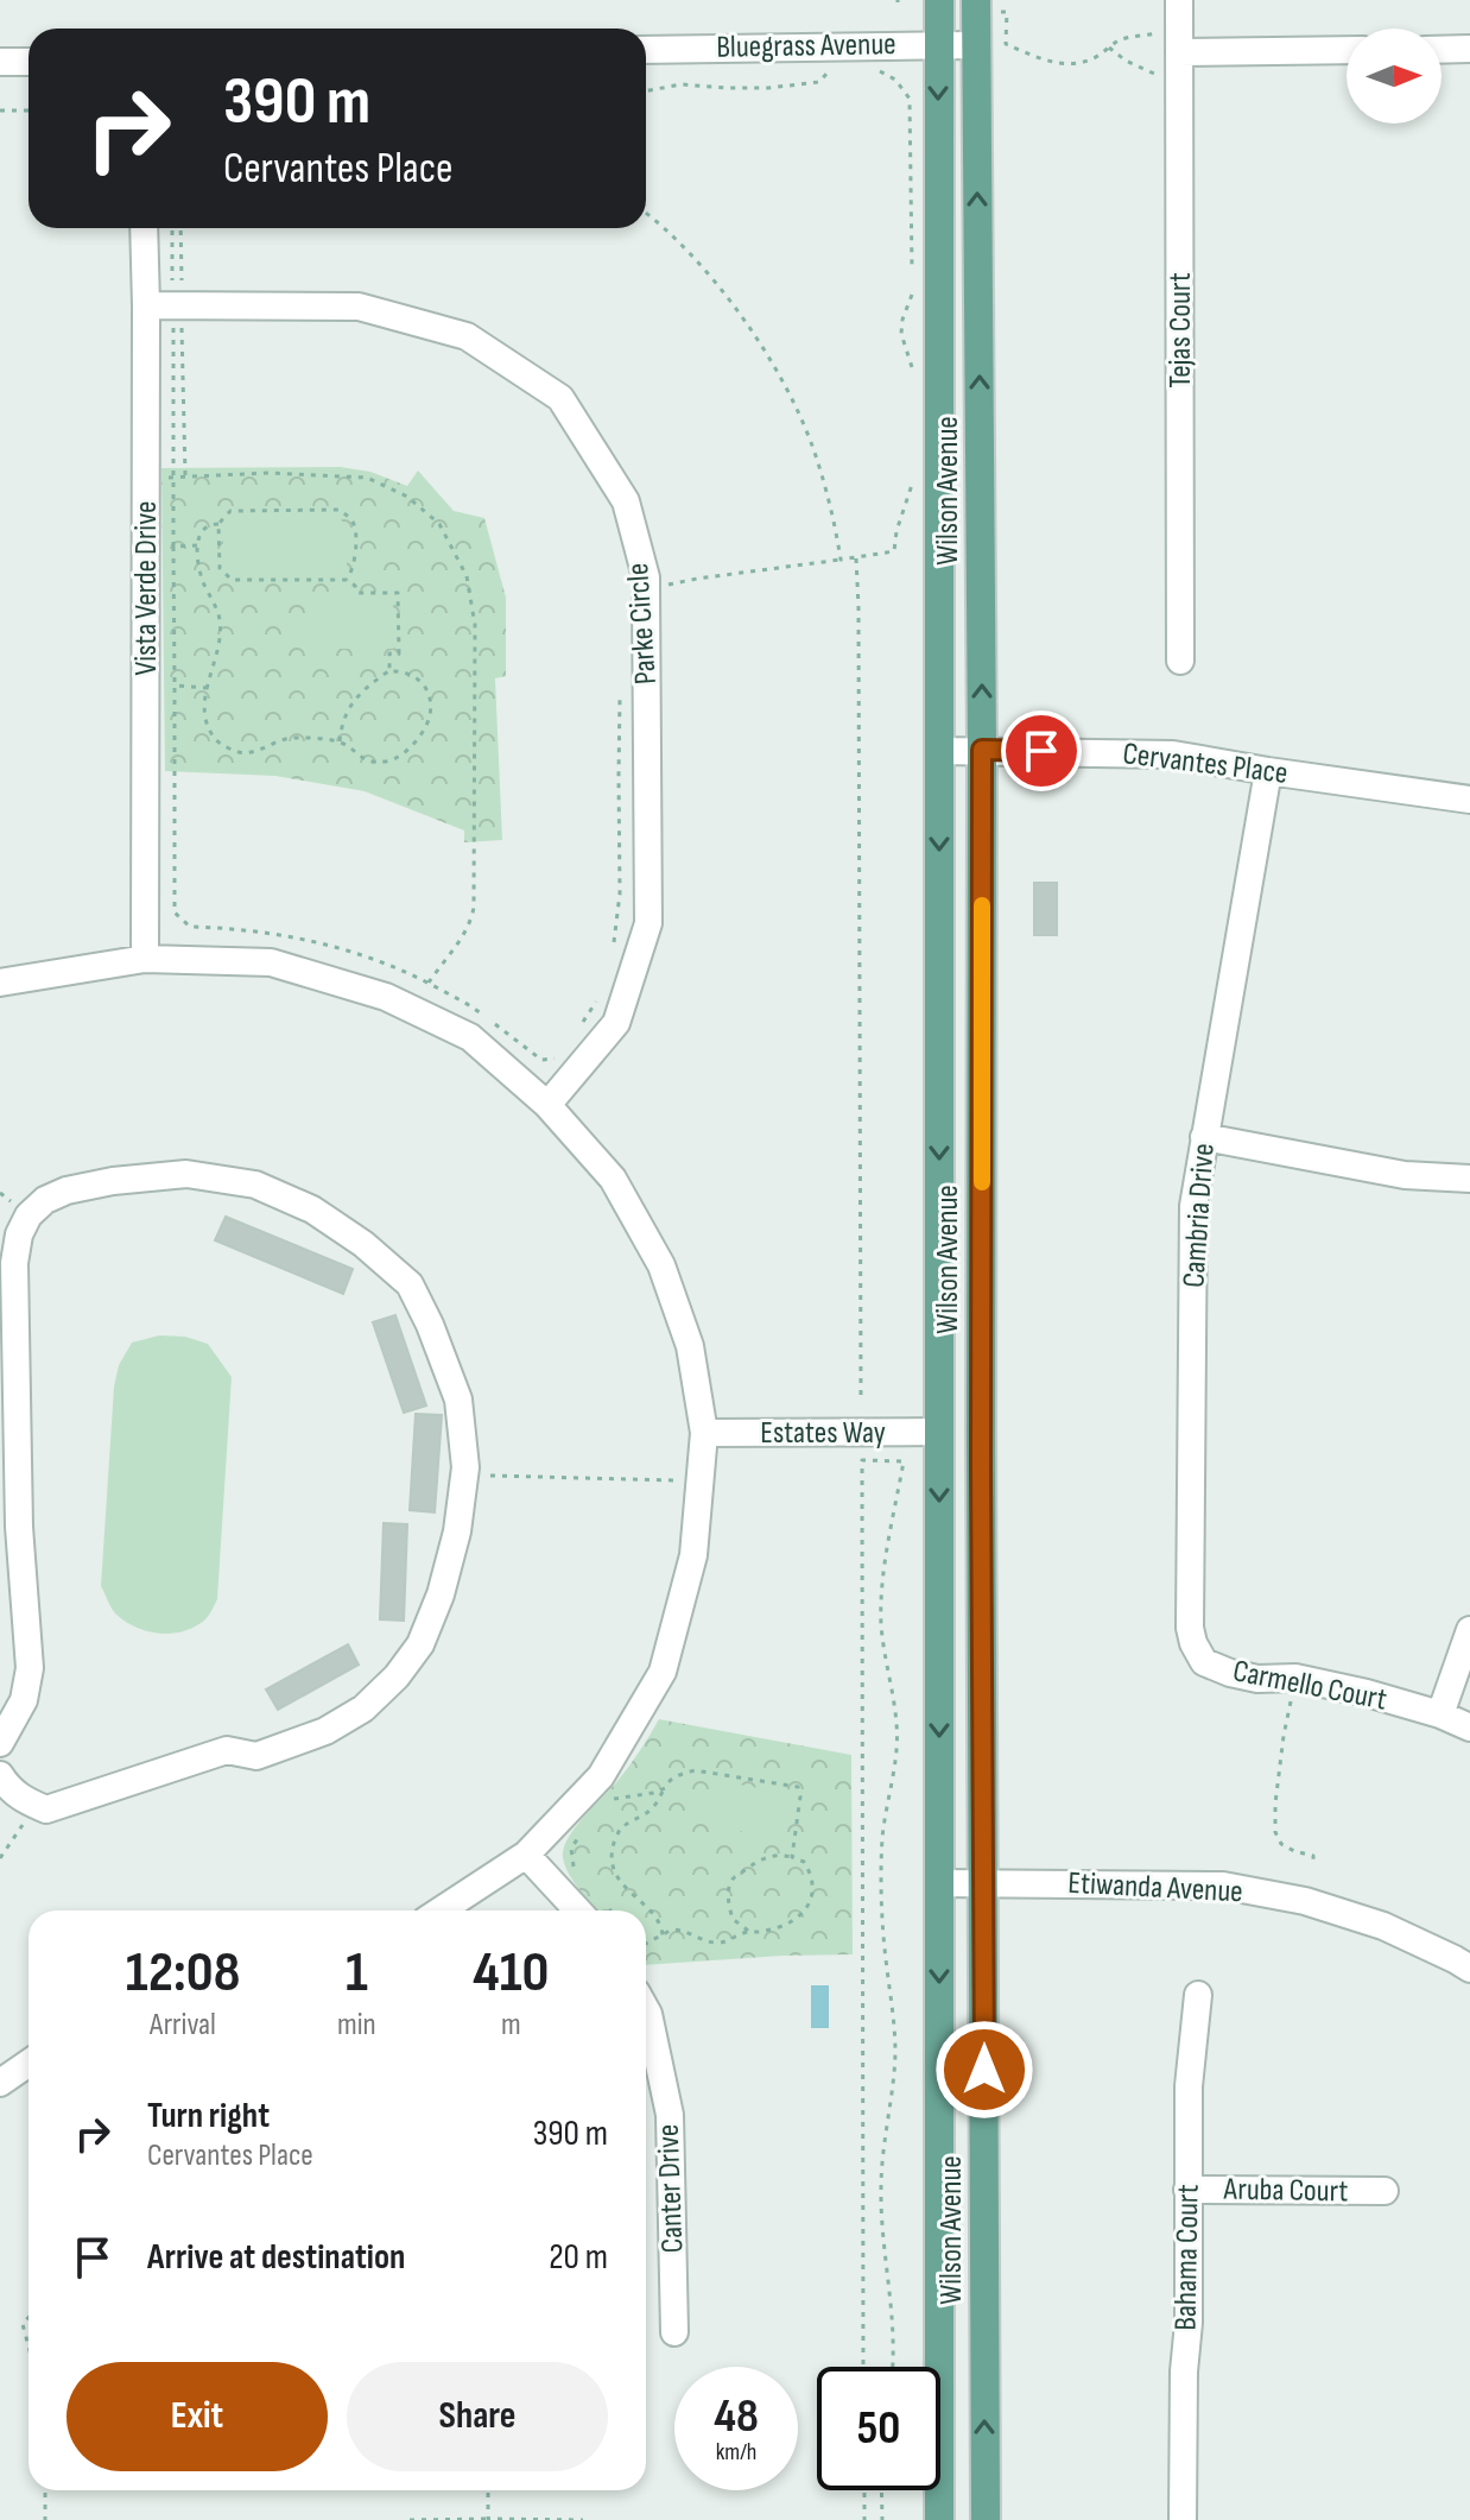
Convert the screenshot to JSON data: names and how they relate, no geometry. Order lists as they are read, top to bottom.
{
  "streets": {
    "main road": ["Wilson Avenue"],
    "street": [
      "Bluegrass Avenue",
      "Tejas Court",
      "Vista Verde Drive",
      "Parke Circle",
      "Cervantes Place",
      "Cambria Drive",
      "Estates Way",
      "Carmello Court",
      "Etiwanda Avenue",
      "Canter Drive",
      "Aruba Court",
      "Bahama Court"
    ]
  },
  "crossings": [
    ["Bluegrass Avenue", "Wilson Avenue"],
    ["Wilson Avenue", "Cervantes Place"],
    ["Wilson Avenue", "Estates Way"],
    ["Wilson Avenue", "Etiwanda Avenue"],
    ["Vista Verde Drive", "Parke Circle"],
    ["Cervantes Place", "Cambria Drive"],
    ["Cambria Drive", "Carmello Court"],
    ["Aruba Court", "Bahama Court"]
  ],
  "north": "right",
  "page": {
    "turn": ["390 m", "Cervantes Place"],
    "eta": [
      "12:08",
      "Arrival",
      "1",
      "min",
      "410",
      "m"
    ],
    "list": [
      {
        "name": "Turn right",
        "note": "Cervantes Place",
        "value": "390 m"
      },
      {
        "name": "Arrive at destination",
        "value": "20 m"
      }
    ],
    "buttons": ["Exit", "Share"],
    "speed": "48 km/h",
    "limit": "50"
  }
}
